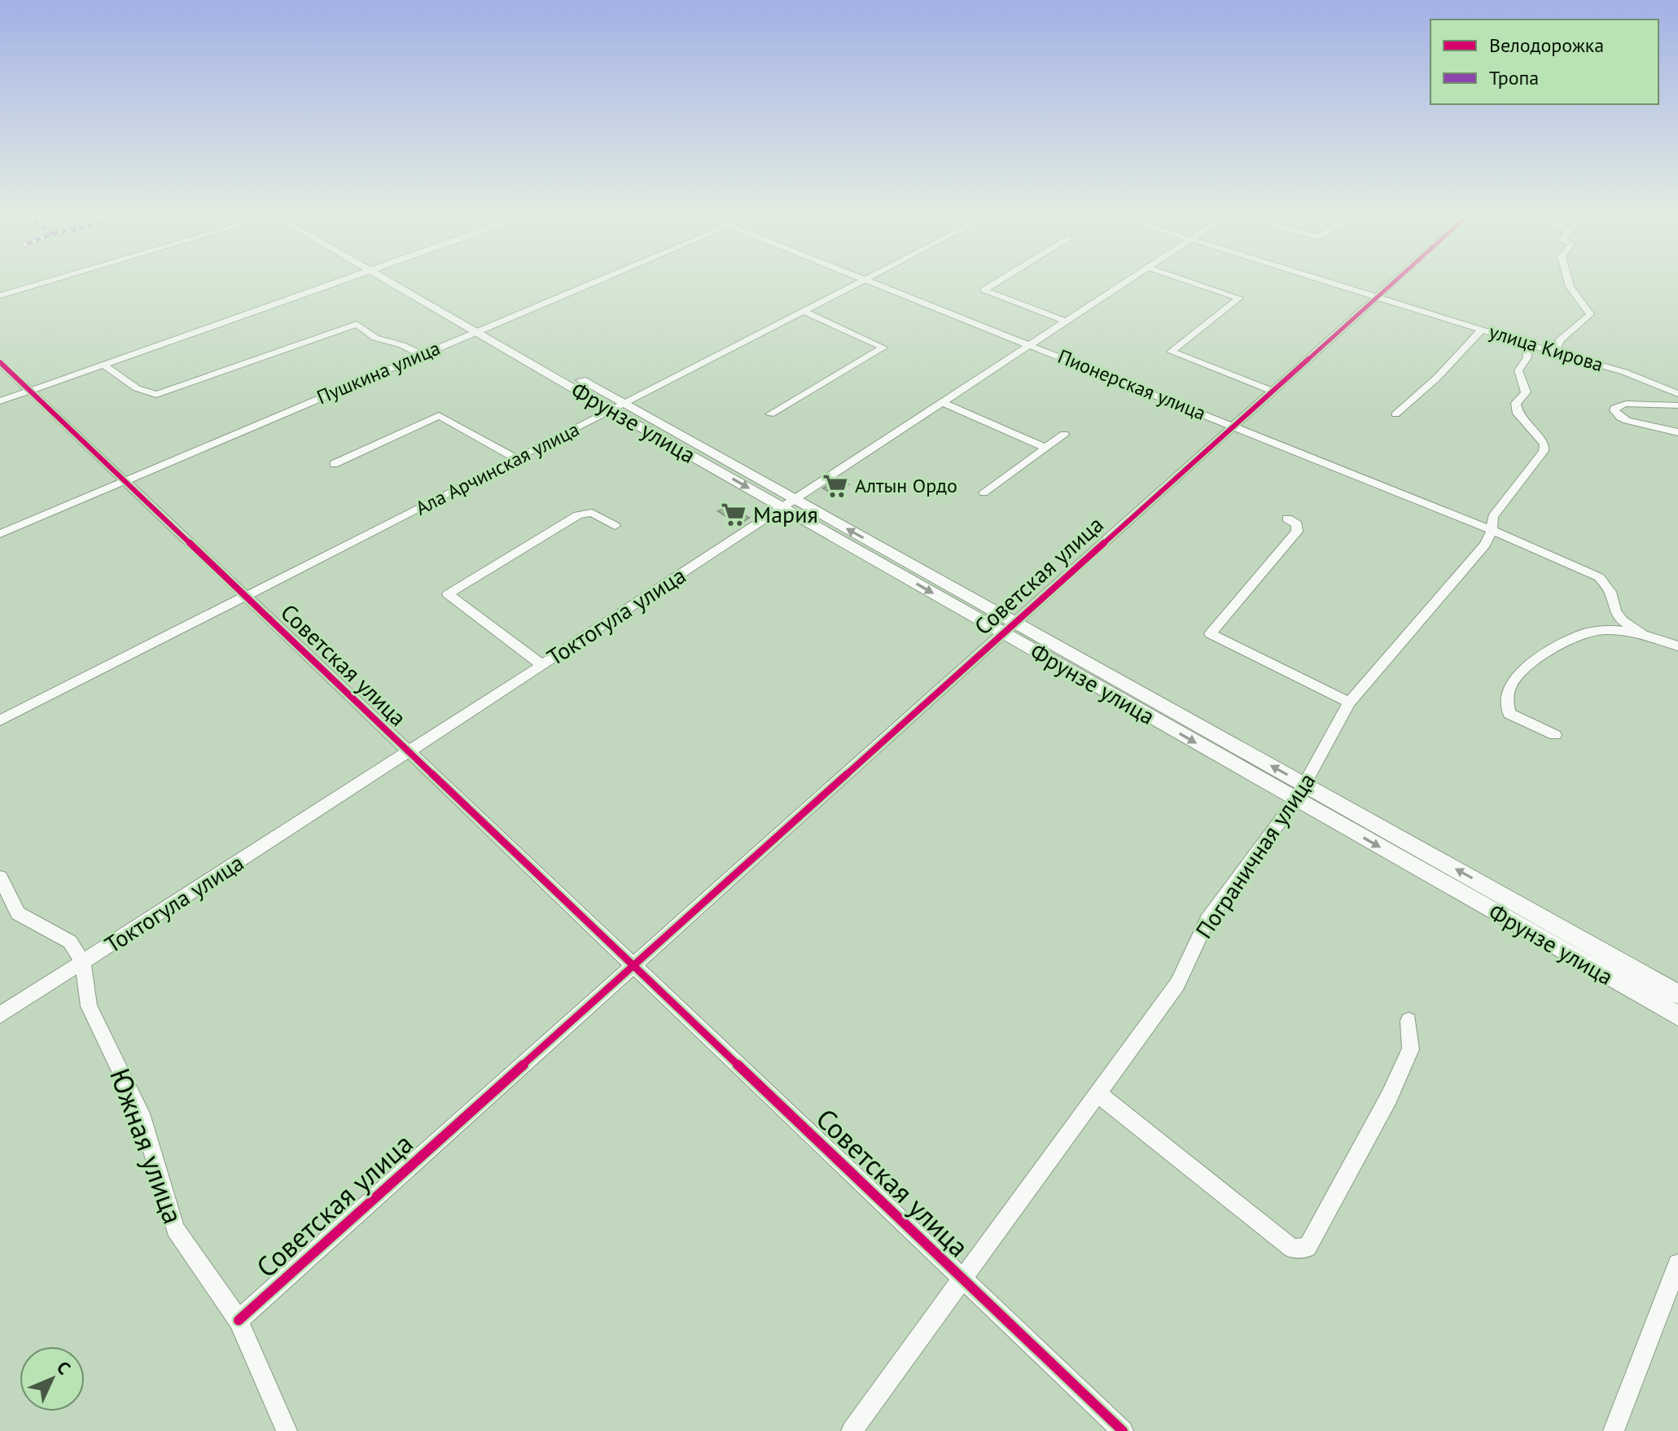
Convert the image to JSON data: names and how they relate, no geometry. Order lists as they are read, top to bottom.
{
  "streets": {
    "main road": ["Фрунзе улица"],
    "street": [
      "улица Кирова",
      "Пушкина улица",
      "Пионерская улица",
      "Ала Арчинская улица",
      "Советская улица",
      "Токтогула улица",
      "Пограничная улица",
      "Южная улица"
    ]
  },
  "crossings": [
    ["улица Кирова", "Советская улица"],
    ["улица Кирова", "Пограничная улица"],
    ["Пушкина улица", "Фрунзе улица"],
    ["Пушкина улица", "Советская улица"],
    ["Пионерская улица", "Советская улица"],
    ["Пионерская улица", "Токтогула улица"],
    ["Пионерская улица", "Пограничная улица"],
    ["Фрунзе улица", "Ала Арчинская улица"],
    ["Фрунзе улица", "Советская улица"],
    ["Фрунзе улица", "Токтогула улица"],
    ["Фрунзе улица", "Пограничная улица"],
    ["Ала Арчинская улица", "Советская улица"],
    ["Советская улица", "Токтогула улица"],
    ["Советская улица", "Пограничная улица"],
    ["Советская улица", "Южная улица"],
    ["Токтогула улица", "Южная улица"]
  ],
  "places": {
    "supermarket": ["Алтын Ордо", "Мария"]
  },
  "legend": ["Велодорожка", "Тропа"],
  "north": "top right"
}
